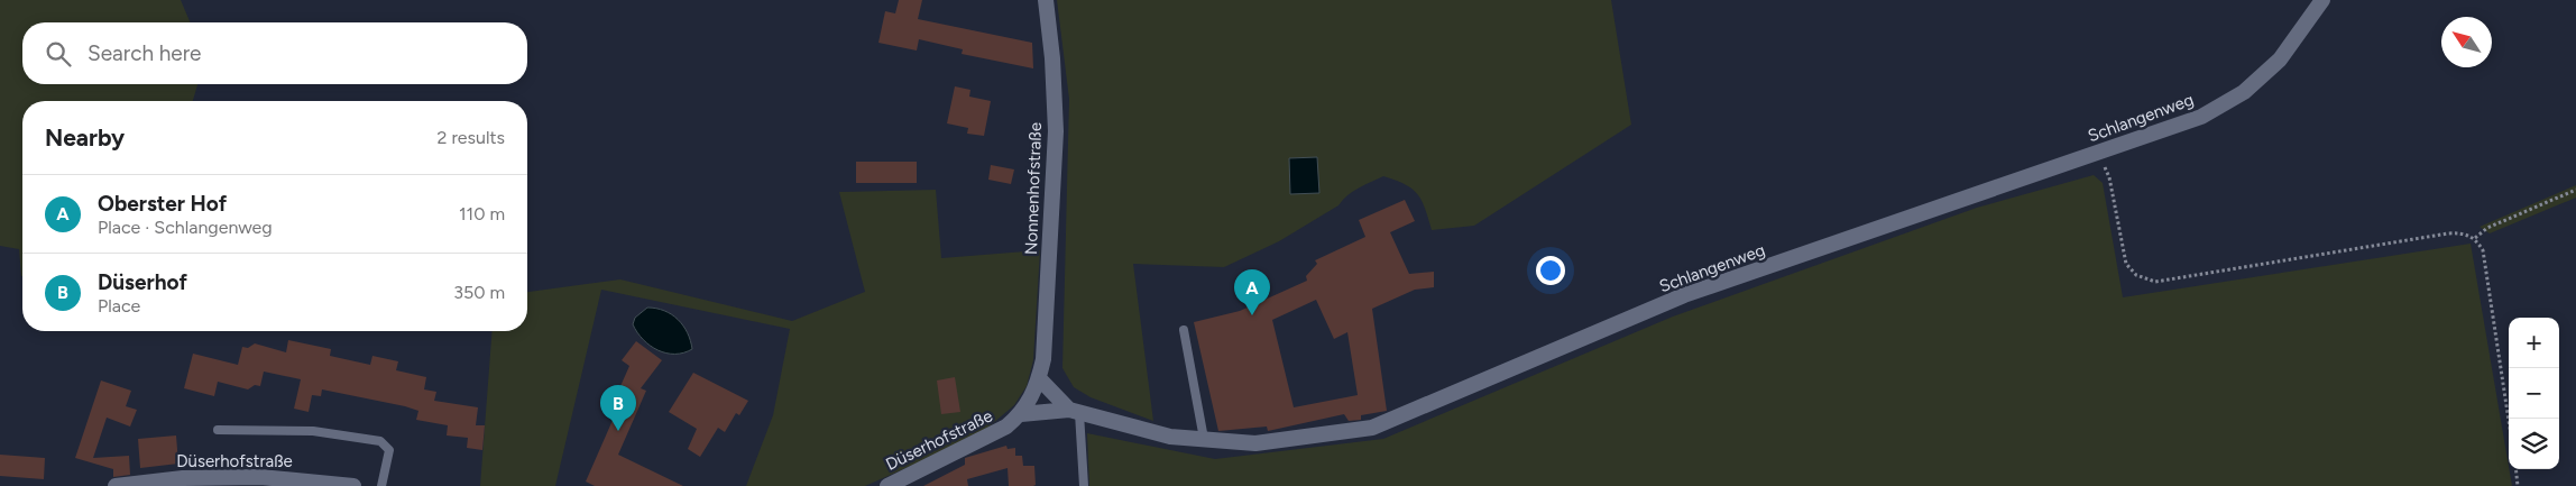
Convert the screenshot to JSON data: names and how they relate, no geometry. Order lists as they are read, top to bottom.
{
  "streets": {
    "street": ["Schlangenweg", "Nonnenhofstraße", "Düserhofstraße"]
  },
  "crossings": [
    ["Nonnenhofstraße", "Düserhofstraße"]
  ],
  "north": "top left",
  "page": {
    "search": "Search here",
    "heading": ["Nearby", "2 results"],
    "list": [
      {
        "mark": "A",
        "name": "Oberster Hof",
        "note": "Place · Schlangenweg",
        "value": "110 m"
      },
      {
        "mark": "B",
        "name": "Düserhof",
        "note": "Place",
        "value": "350 m"
      }
    ],
    "pins": ["A", "B"],
    "map_buttons": ["+", "−"]
  }
}
